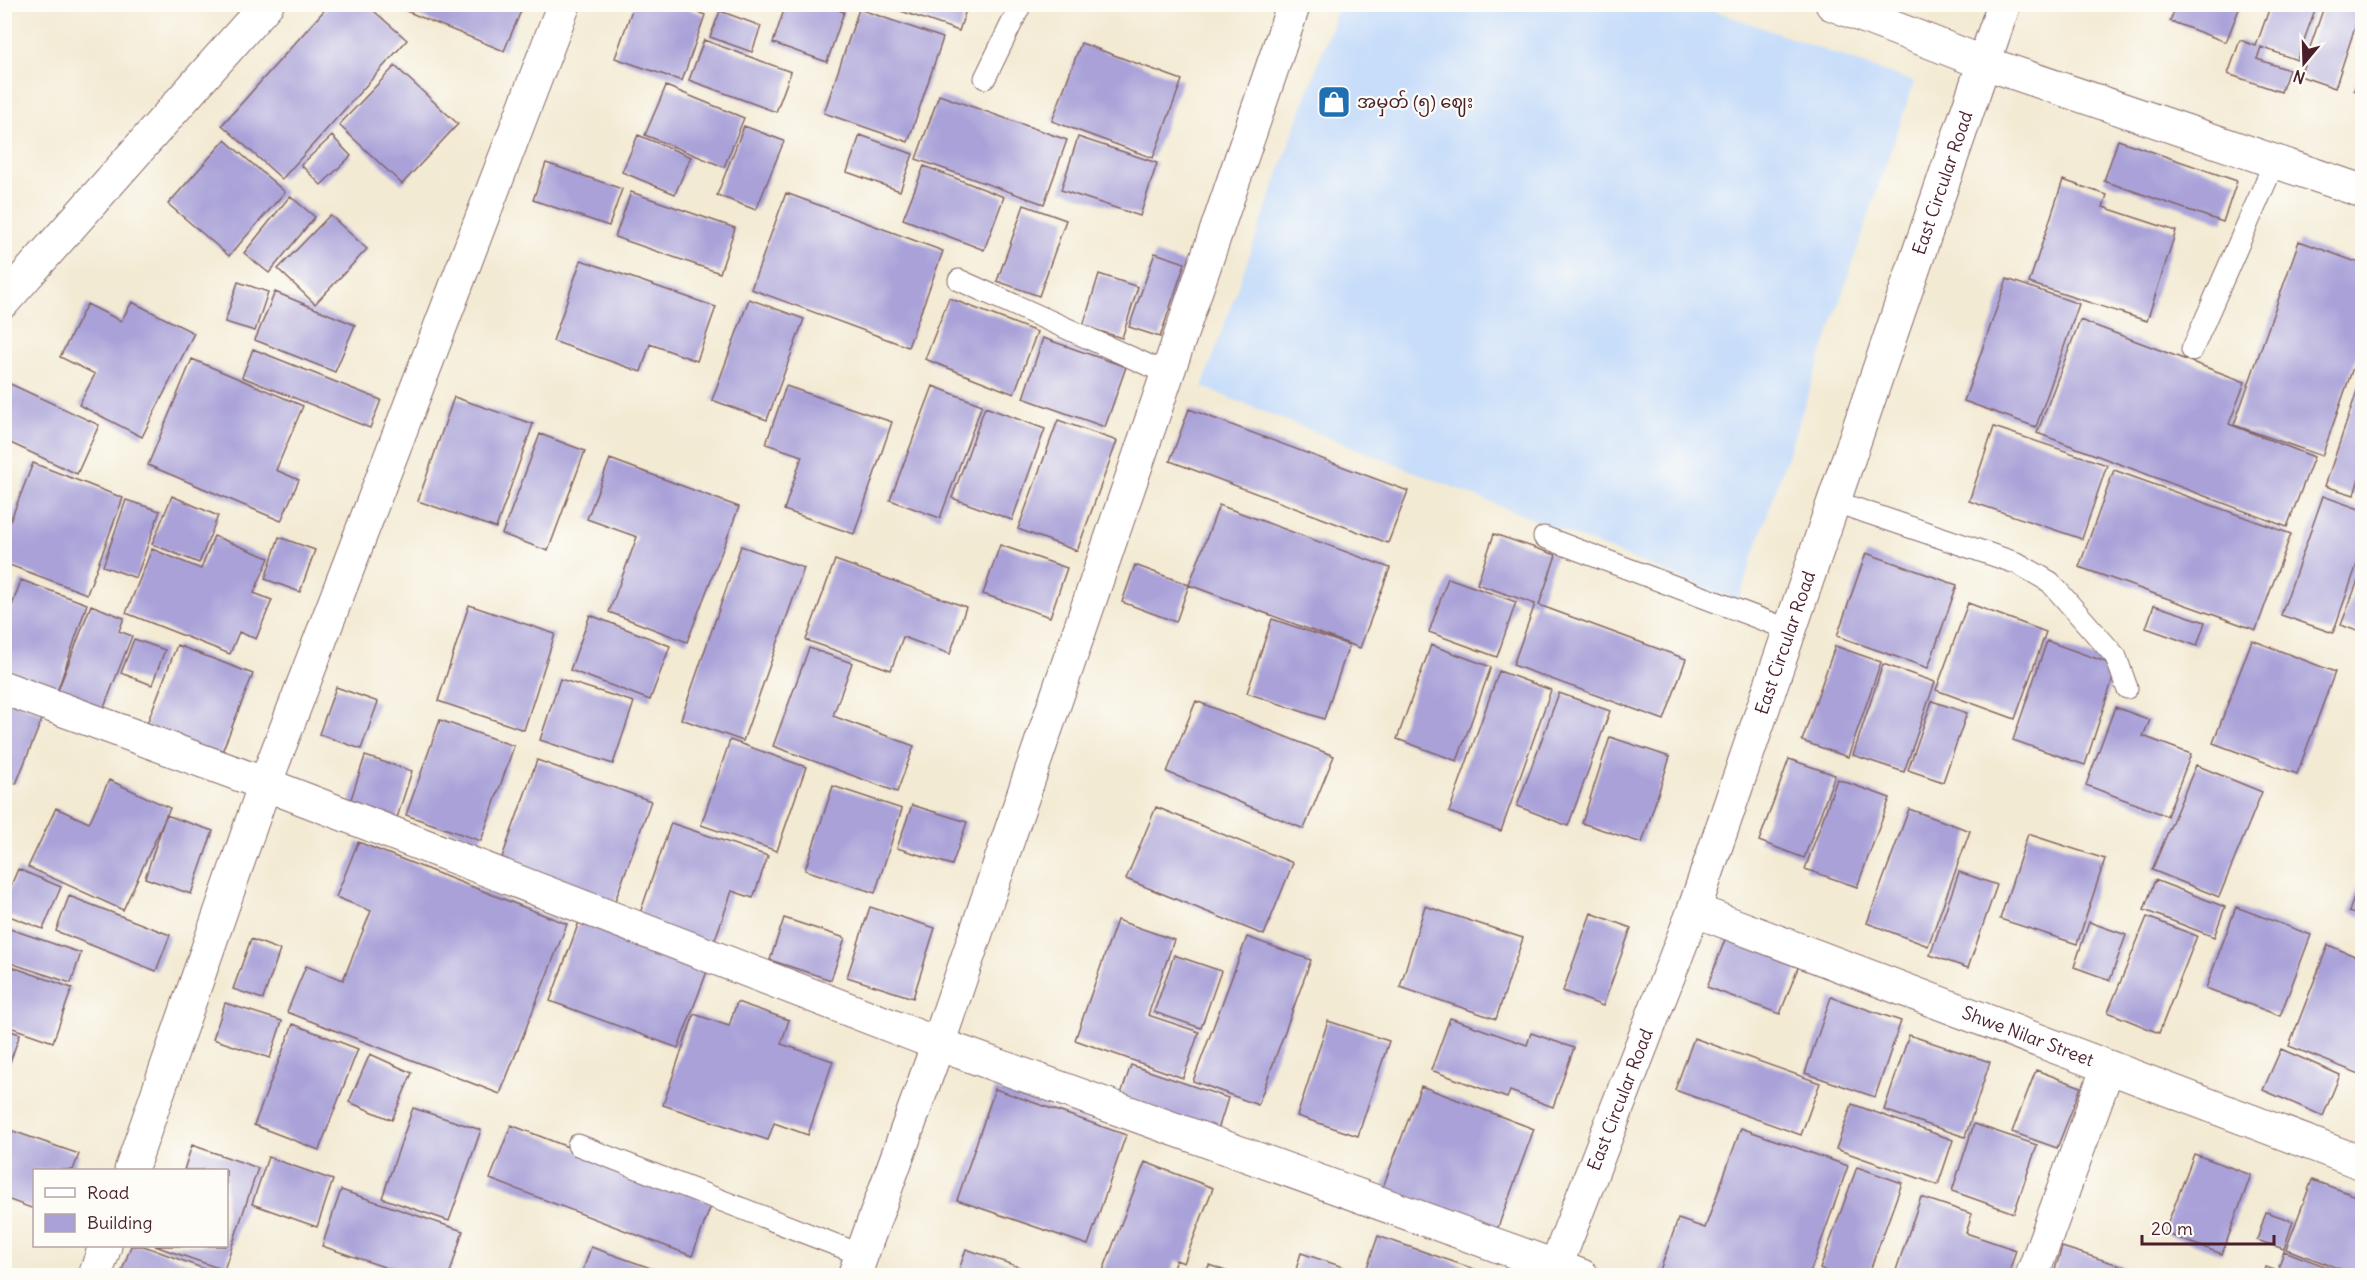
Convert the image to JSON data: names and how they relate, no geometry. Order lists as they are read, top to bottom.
{
  "streets": {
    "street": ["East Circular Road", "Shwe Nilar Street"]
  },
  "crossings": [
    ["East Circular Road", "Shwe Nilar Street"]
  ],
  "places": {
    "shop": ["အမှတ် (၅) ဈေး"]
  },
  "legend": ["Road", "Building"],
  "scale_bar": "20 m",
  "north": "bottom"
}
